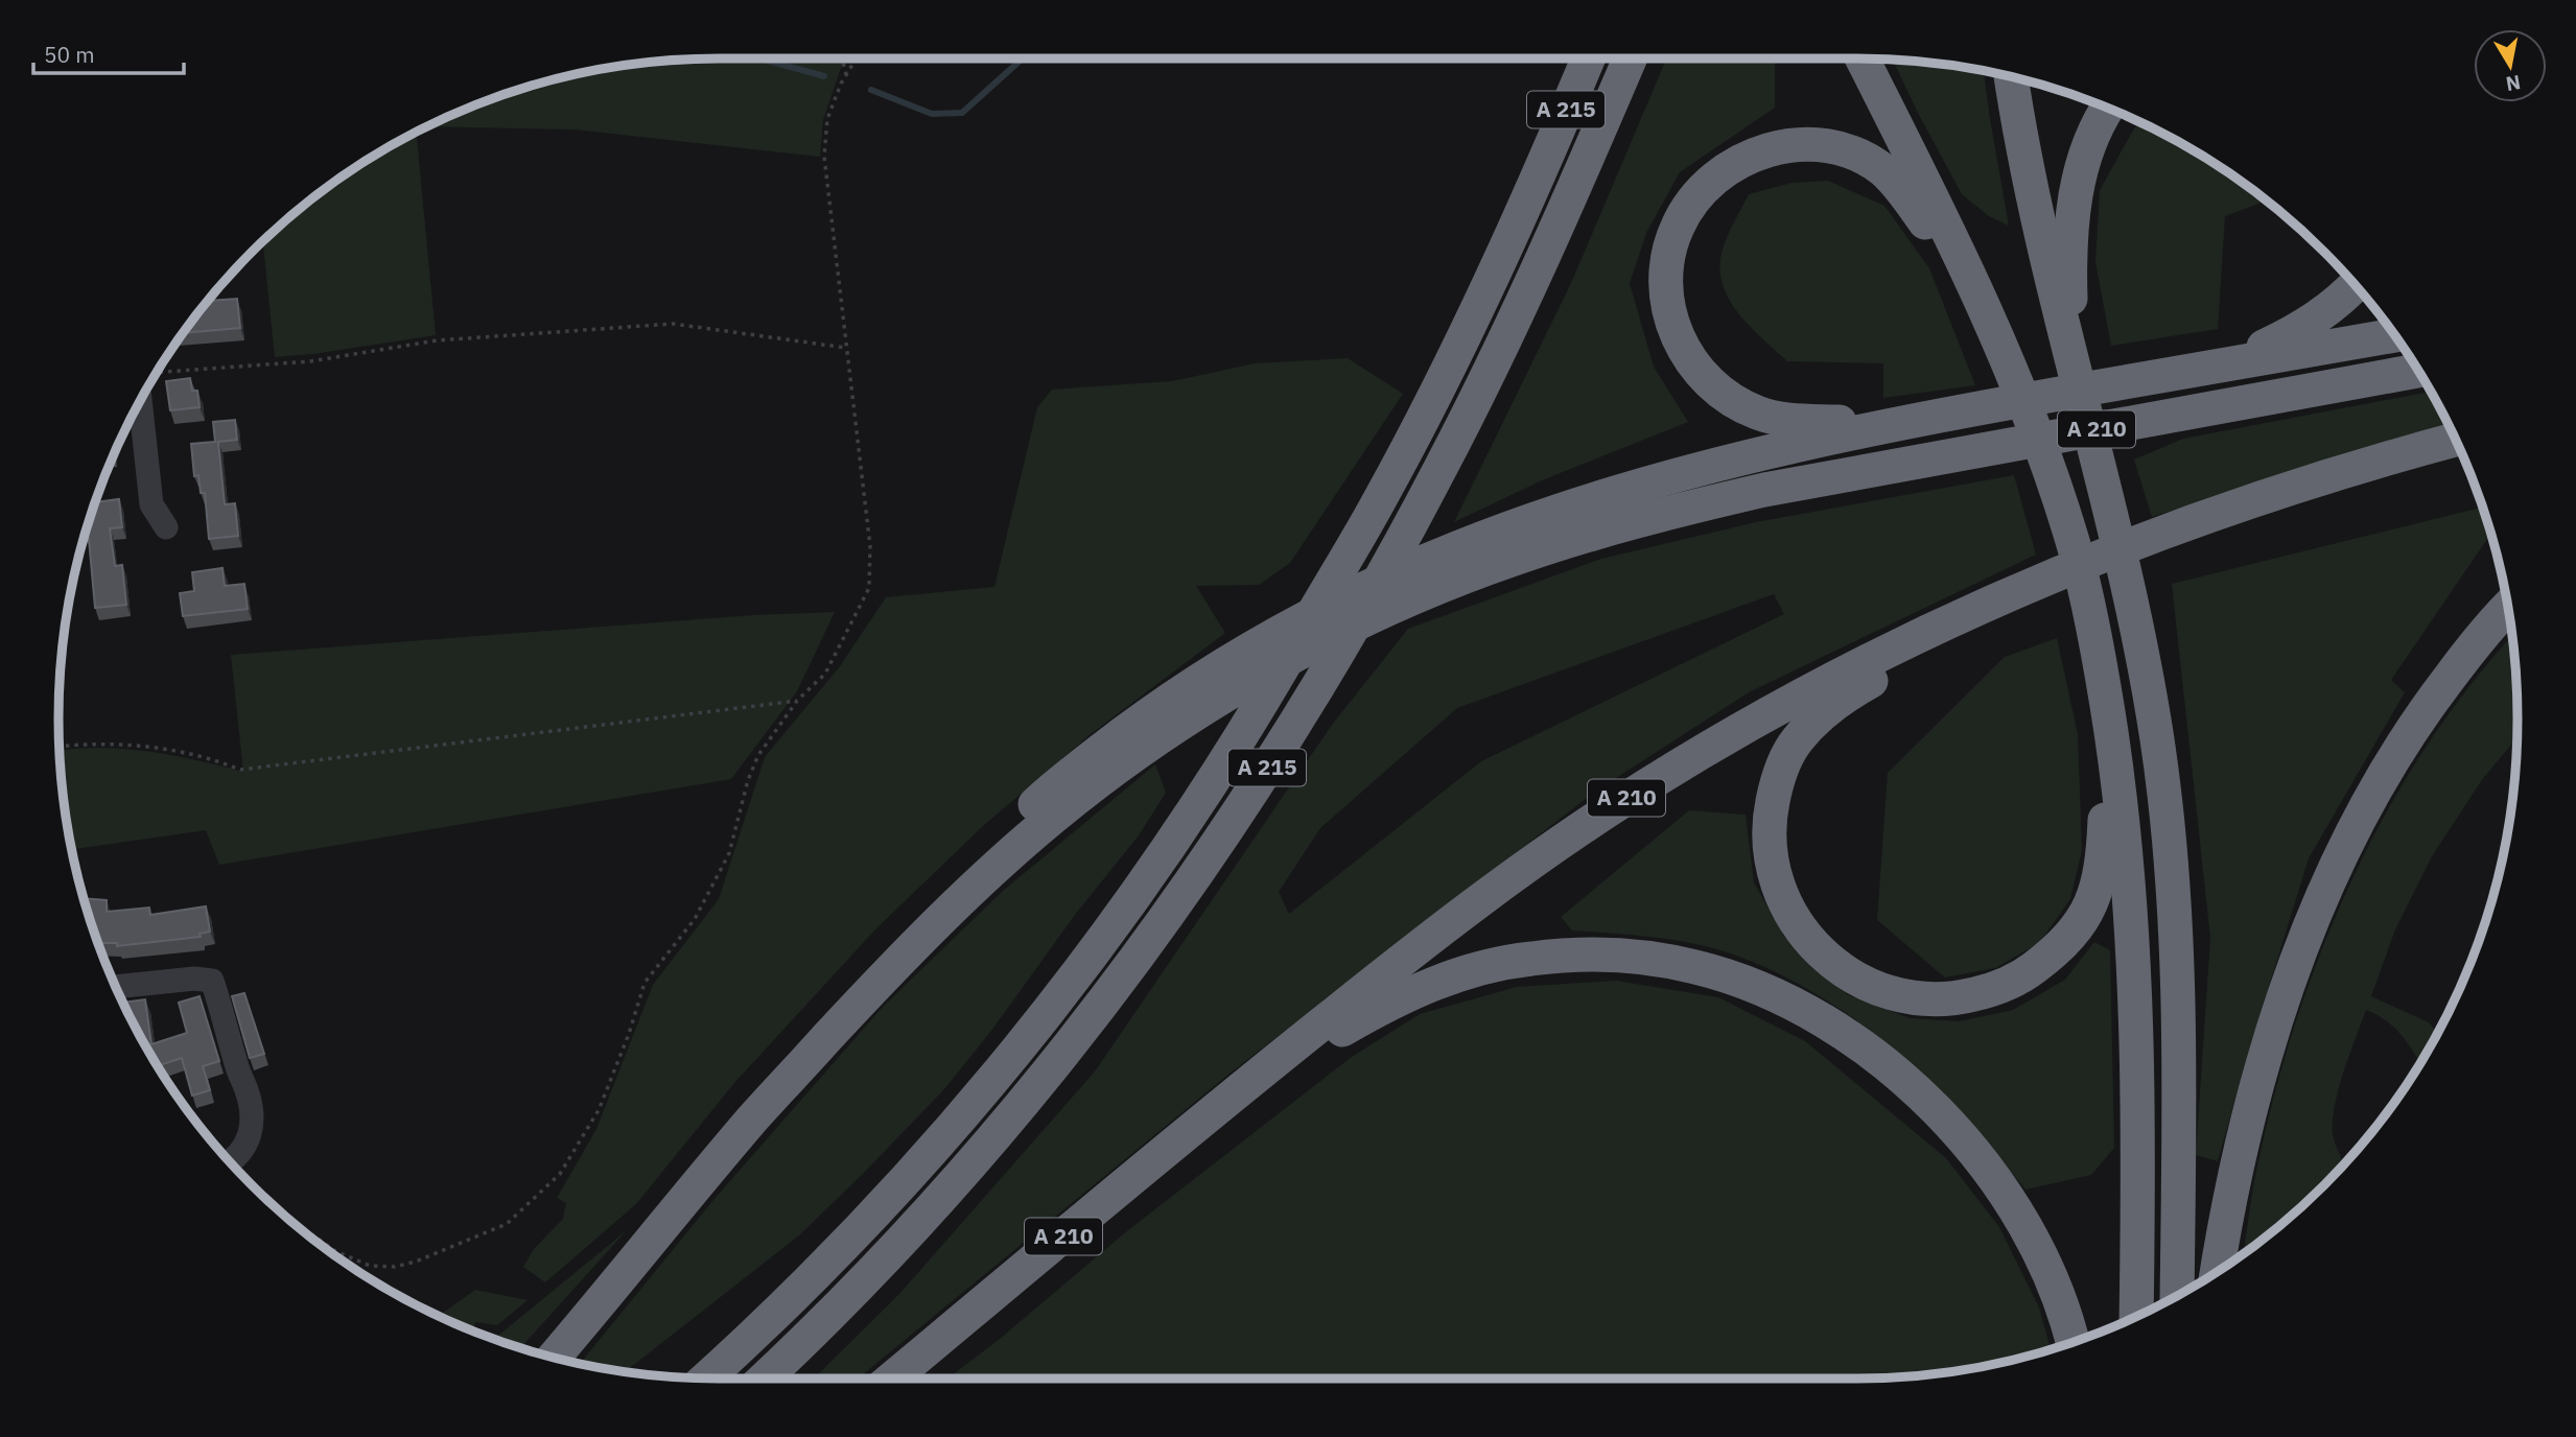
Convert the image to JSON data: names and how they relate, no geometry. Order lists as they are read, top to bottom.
{
  "streets": {
    "highway": ["A 215", "A 210"]
  },
  "scale_bar": "50 m",
  "north": "bottom"
}
